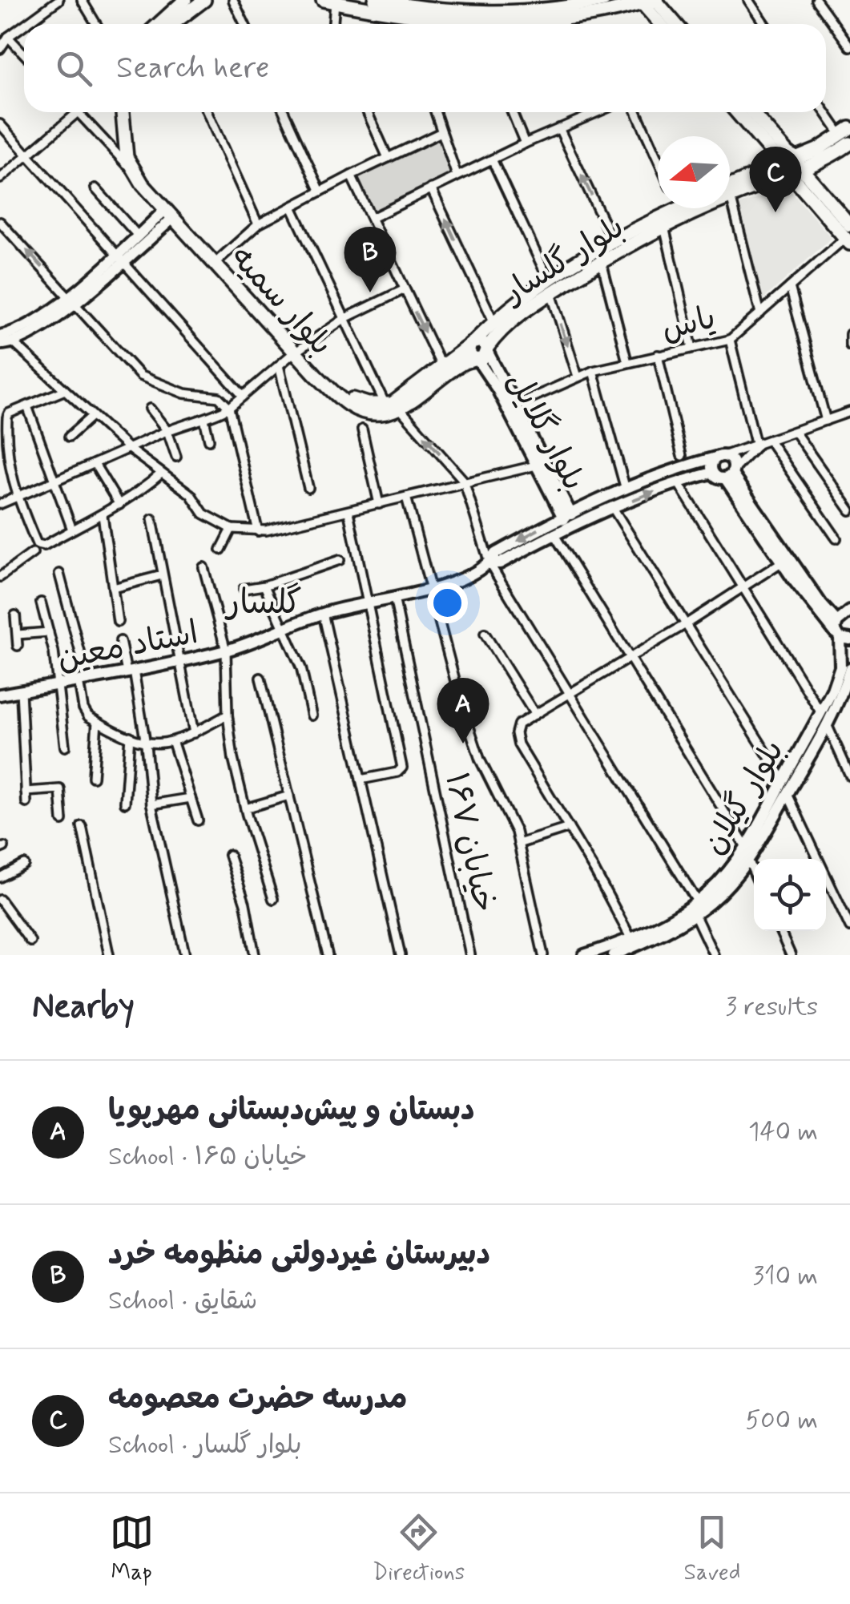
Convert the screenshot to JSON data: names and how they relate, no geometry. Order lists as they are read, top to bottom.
{
  "streets": {
    "main road": [
      "بلوار گلسار",
      "بلوار سمیه",
      "بلوار گلایل",
      "استاد معین",
      "بلوار گیلان"
    ],
    "street": ["یاس", "خیابان ۱۶۷"]
  },
  "crossings": [
    ["بلوار گلسار", "بلوار گلایل"],
    ["یاس", "بلوار گلایل"],
    ["بلوار گلایل", "استاد معین"],
    ["استاد معین", "خیابان ۱۶۷"]
  ],
  "districts": ["گلسار"],
  "north": "left",
  "page": {
    "search": "Search here",
    "pins": ["C", "B", "A"],
    "heading": ["Nearby", "3 results"],
    "list": [
      {
        "mark": "A",
        "name": "دبستان و پیش‌دبستانی مهرپویا",
        "note": "School · خیابان ۱۶۵",
        "value": "140 m"
      },
      {
        "mark": "B",
        "name": "دبیرستان غیردولتی منظومه خرد",
        "note": "School · شقایق",
        "value": "310 m"
      },
      {
        "mark": "C",
        "name": "مدرسه حضرت معصومه",
        "note": "School · بلوار گلسار",
        "value": "500 m"
      }
    ],
    "nav": ["Map", "Directions", "Saved"]
  }
}
